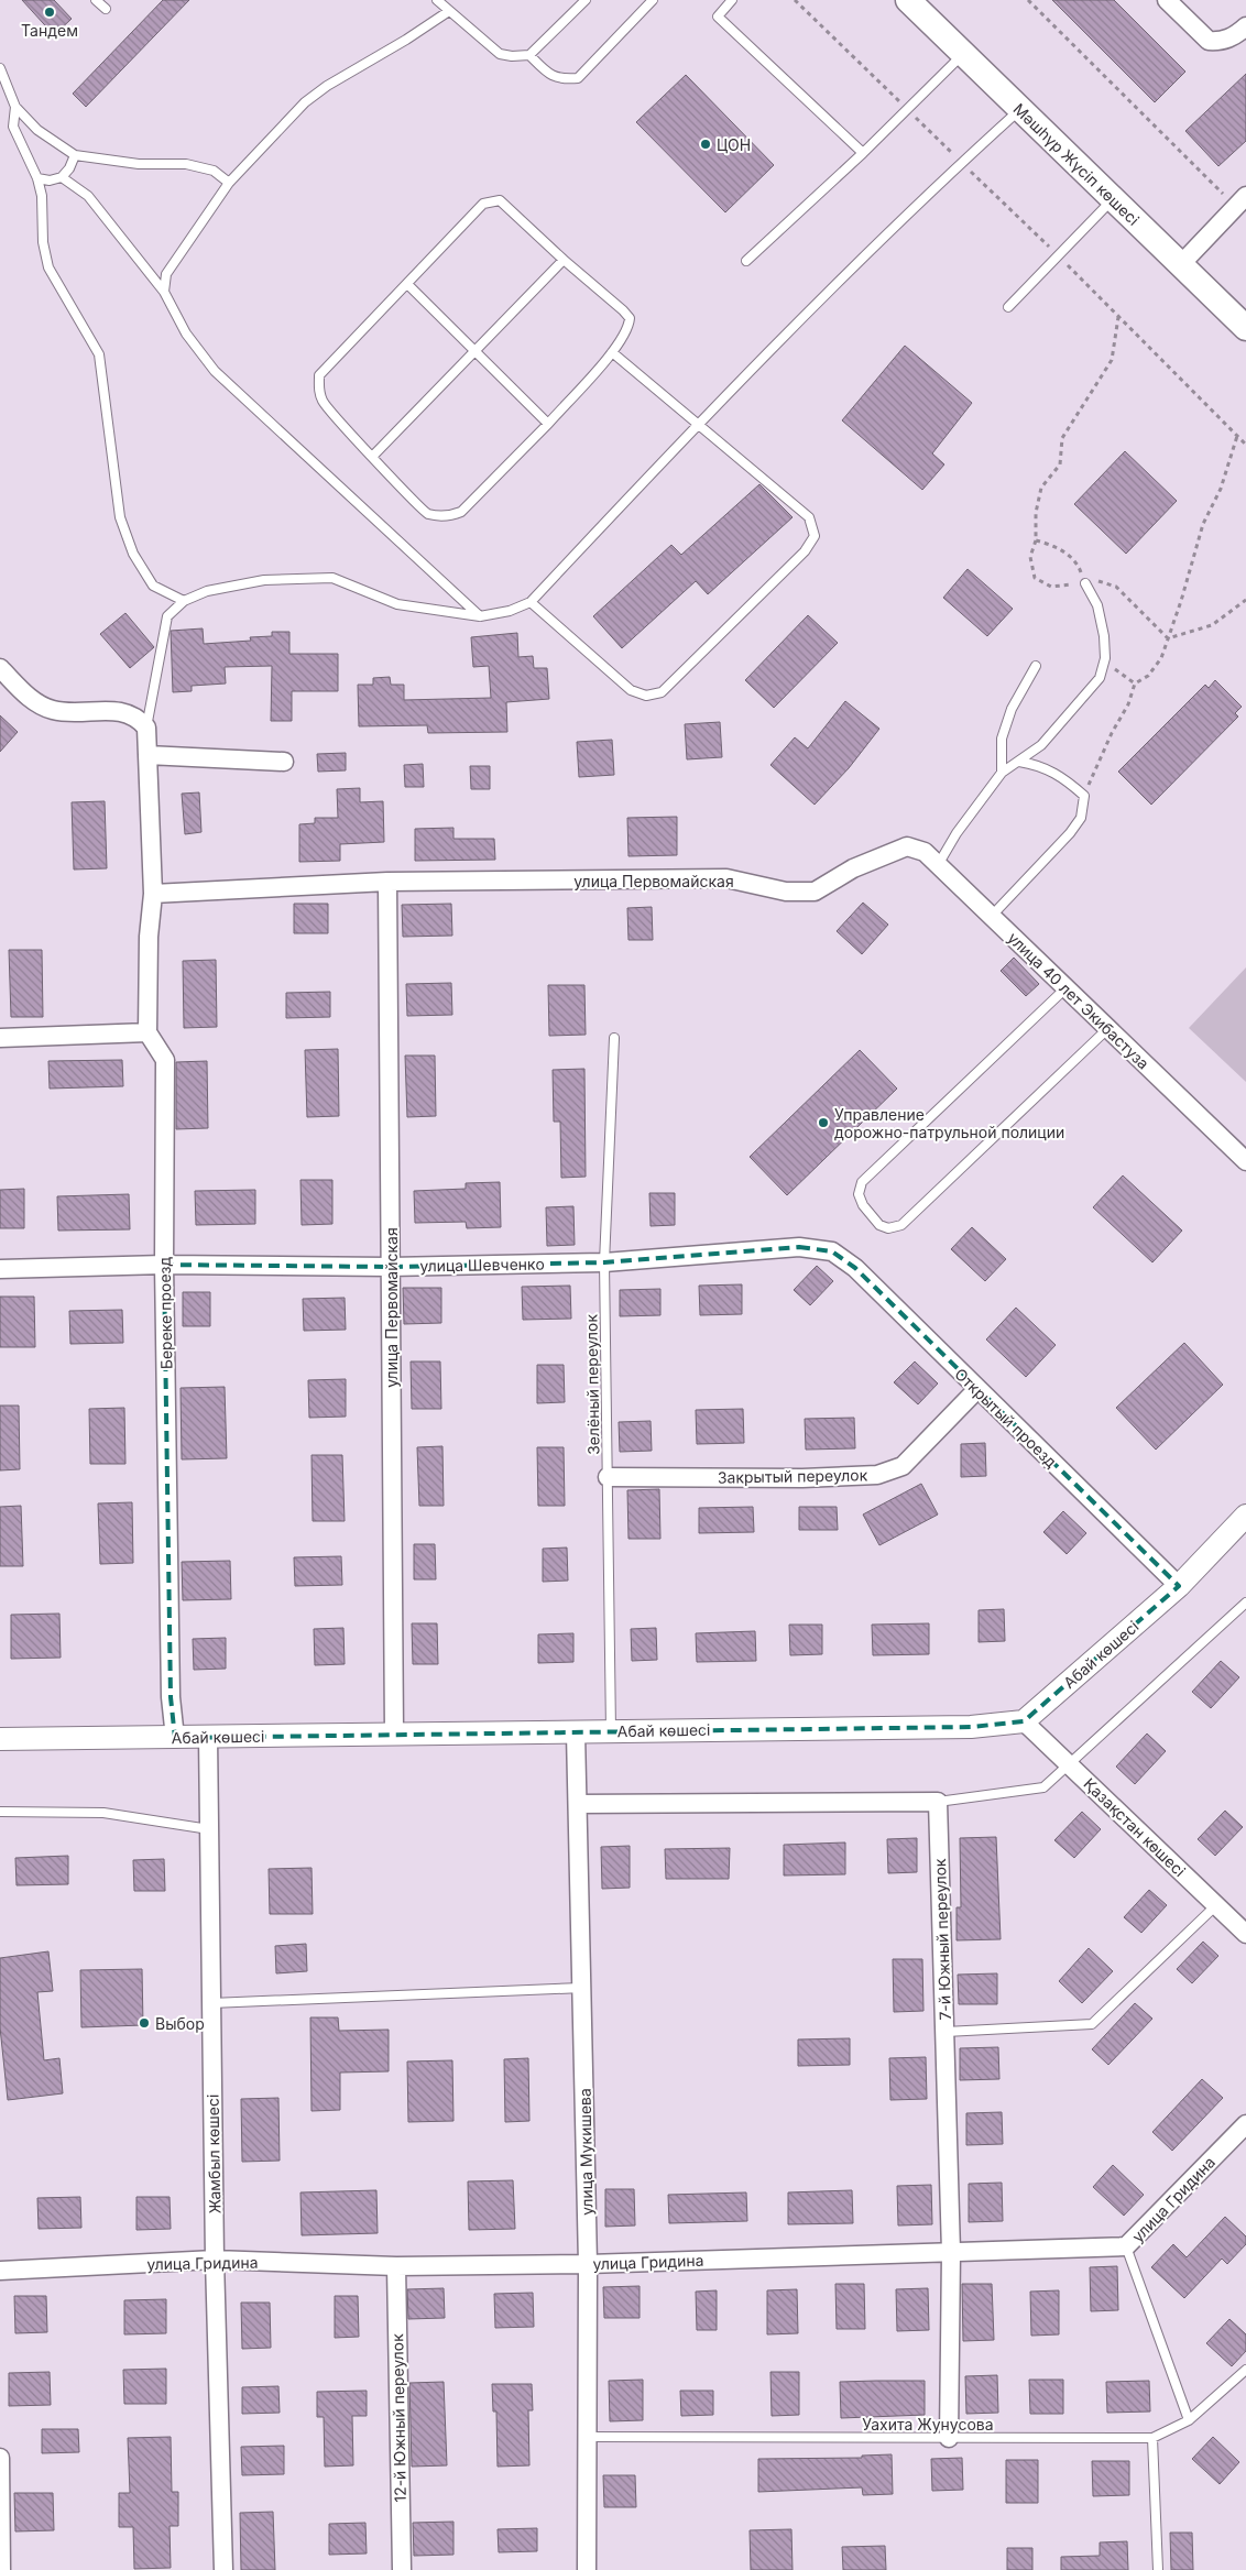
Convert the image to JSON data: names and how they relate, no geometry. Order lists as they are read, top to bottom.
{
  "streets": {
    "main road": ["Мәшһүр Жүсіп көшесі"],
    "street": [
      "улица Первомайская",
      "улица 40 лет Экибастуза",
      "улица Шевченко",
      "Береке проезд",
      "Открытый проезд",
      "Закрытый переулок",
      "Абай көшесі",
      "Қазақстан көшесі",
      "7-й Южный переулок",
      "улица Мукишева",
      "Жамбыл көшесі",
      "улица Гридина",
      "12-й Южный переулок"
    ],
    "lane": ["Зелёный переулок", "Уахита Жунусова"]
  },
  "crossings": [
    ["улица Первомайская", "улица 40 лет Экибастуза"],
    ["улица Первомайская", "улица Шевченко"],
    ["улица Первомайская", "Абай көшесі"],
    ["улица Шевченко", "Береке проезд"],
    ["улица Шевченко", "Зелёный переулок"],
    ["улица Шевченко", "Открытый проезд"],
    ["Береке проезд", "Абай көшесі"],
    ["Зелёный переулок", "Закрытый переулок"],
    ["Зелёный переулок", "Абай көшесі"],
    ["Открытый проезд", "Закрытый переулок"],
    ["Открытый проезд", "Абай көшесі"],
    ["Абай көшесі", "Қазақстан көшесі"],
    ["Абай көшесі", "улица Мукишева"],
    ["Абай көшесі", "Жамбыл көшесі"],
    ["7-й Южный переулок", "улица Гридина"],
    ["7-й Южный переулок", "Уахита Жунусова"],
    ["улица Мукишева", "улица Гридина"],
    ["улица Мукишева", "Уахита Жунусова"],
    ["Жамбыл көшесі", "улица Гридина"],
    ["улица Гридина", "12-й Южный переулок"]
  ],
  "places": [
    "Тандем",
    "ЦОН",
    "Управление дорожно-патрульной полиции",
    "Выбор"
  ]
}
